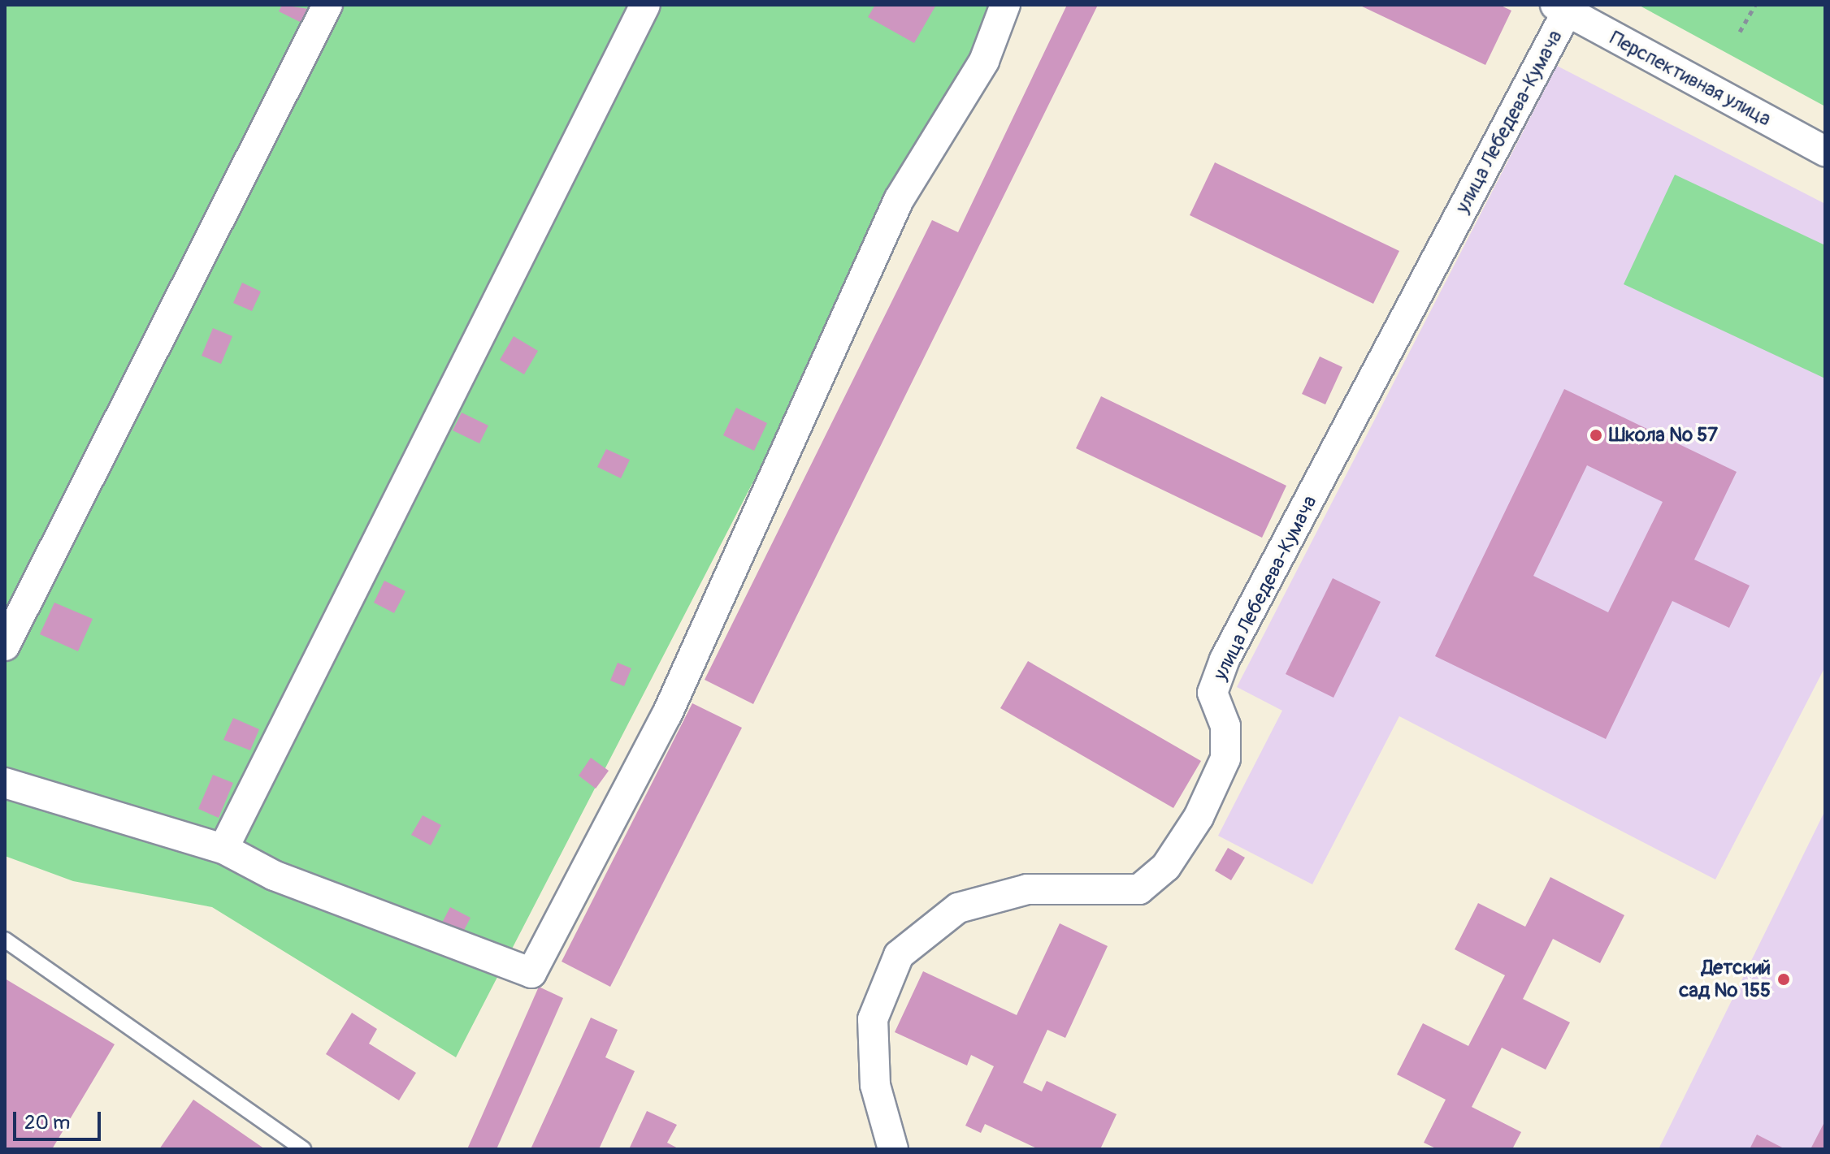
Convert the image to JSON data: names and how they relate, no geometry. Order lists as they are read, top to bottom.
{
  "streets": {
    "street": ["Перспективная улица", "улица Лебедева-Кумача"]
  },
  "crossings": [
    ["Перспективная улица", "улица Лебедева-Кумача"]
  ],
  "places": ["Школа № 57", "Детский сад № 155"],
  "scale_bar": "20 m"
}
